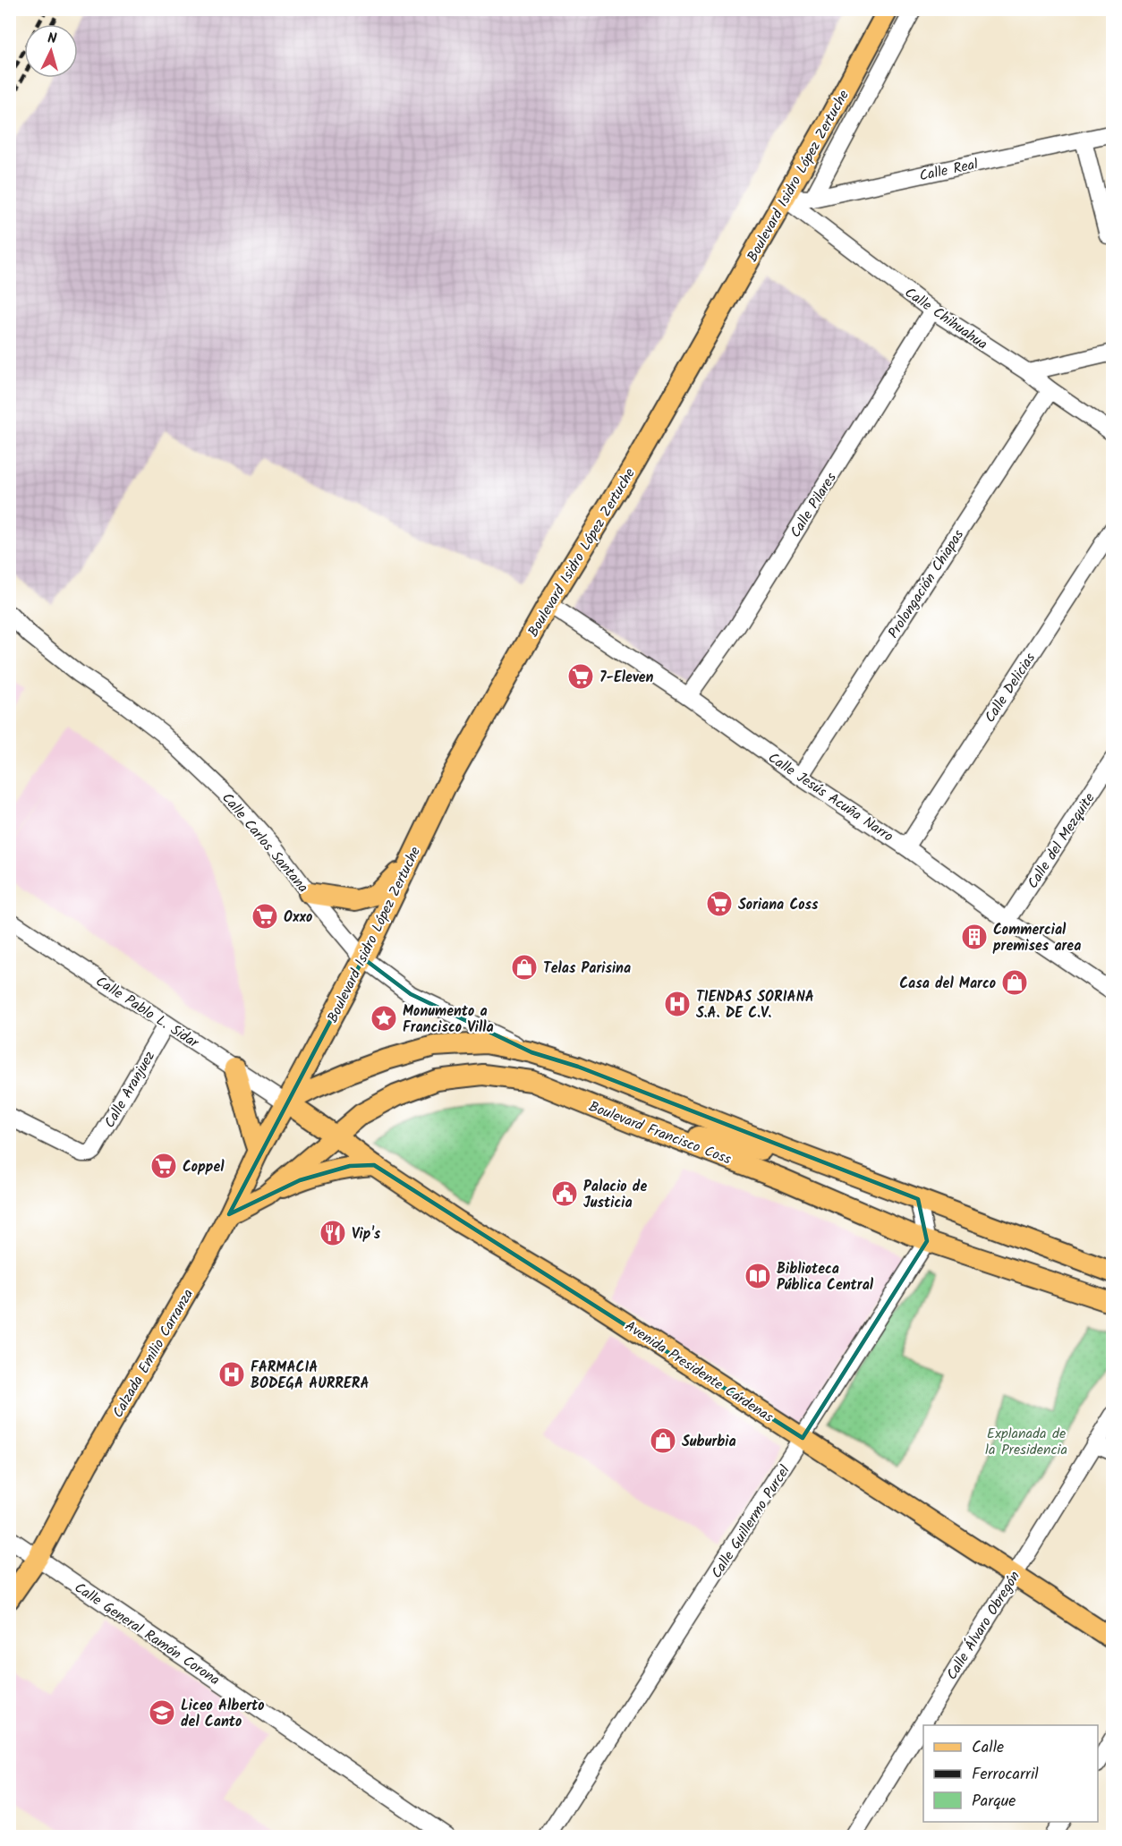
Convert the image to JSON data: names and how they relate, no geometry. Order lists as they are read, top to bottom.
{
  "streets": {
    "main road": [
      "Boulevard Isidro López Zertuche",
      "Boulevard Francisco Coss",
      "Calzada Emilio Carranza",
      "Avenida Presidente Cárdenas"
    ],
    "street": [
      "Calle Real",
      "Calle Chihuahua",
      "Calle Pilares",
      "Prolongación Chiapas",
      "Calle Delicias",
      "Calle Jesús Acuña Narro",
      "Calle del Mezquite",
      "Calle Carlos Santana",
      "Calle Pablo L. Sidar",
      "Calle Aranjuez",
      "Calle Guillermo Purcel",
      "Calle Álvaro Obregón",
      "Calle General Ramón Corona"
    ]
  },
  "crossings": [
    ["Calle Real", "Boulevard Isidro López Zertuche"],
    ["Calle Real", "Calle Chihuahua"],
    ["Boulevard Isidro López Zertuche", "Calle Chihuahua"],
    ["Boulevard Isidro López Zertuche", "Calle Jesús Acuña Narro"],
    ["Boulevard Isidro López Zertuche", "Calle Carlos Santana"],
    ["Boulevard Isidro López Zertuche", "Calle Pablo L. Sidar"],
    ["Boulevard Isidro López Zertuche", "Boulevard Francisco Coss"],
    ["Boulevard Isidro López Zertuche", "Calzada Emilio Carranza"],
    ["Boulevard Isidro López Zertuche", "Avenida Presidente Cárdenas"],
    ["Calle Chihuahua", "Calle Pilares"],
    ["Calle Chihuahua", "Prolongación Chiapas"],
    ["Calle Pilares", "Calle Jesús Acuña Narro"],
    ["Prolongación Chiapas", "Calle Jesús Acuña Narro"],
    ["Calle Delicias", "Calle Jesús Acuña Narro"],
    ["Calle Jesús Acuña Narro", "Calle del Mezquite"],
    ["Calle Carlos Santana", "Boulevard Francisco Coss"],
    ["Calle Pablo L. Sidar", "Calle Aranjuez"],
    ["Calle Pablo L. Sidar", "Boulevard Francisco Coss"],
    ["Calle Pablo L. Sidar", "Calzada Emilio Carranza"],
    ["Calle Pablo L. Sidar", "Avenida Presidente Cárdenas"],
    ["Boulevard Francisco Coss", "Calzada Emilio Carranza"],
    ["Boulevard Francisco Coss", "Avenida Presidente Cárdenas"],
    ["Boulevard Francisco Coss", "Calle Guillermo Purcel"],
    ["Calzada Emilio Carranza", "Avenida Presidente Cárdenas"],
    ["Calzada Emilio Carranza", "Calle General Ramón Corona"],
    ["Avenida Presidente Cárdenas", "Calle Guillermo Purcel"],
    ["Avenida Presidente Cárdenas", "Calle Álvaro Obregón"]
  ],
  "parks": ["Explanada de la Presidencia"],
  "places": {
    "supermarket": [
      "7-Eleven",
      "Soriana Coss",
      "Oxxo",
      "Coppel"
    ],
    "building": ["Commercial premises area"],
    "shop": ["Telas Parisina", "Casa del Marco", "Suburbia"],
    "hospital": ["TIENDAS SORIANA S.A. DE C.V.", "FARMACIA BODEGA AURRERA"],
    "place": ["Monumento a Francisco Villa"],
    "public building": ["Palacio de Justicia"],
    "restaurant": ["Vip's"],
    "library": ["Biblioteca Pública Central"],
    "school or university": ["Liceo Alberto del Canto"]
  },
  "legend": ["Calle", "Ferrocarril", "Parque"],
  "north": "top"
}
